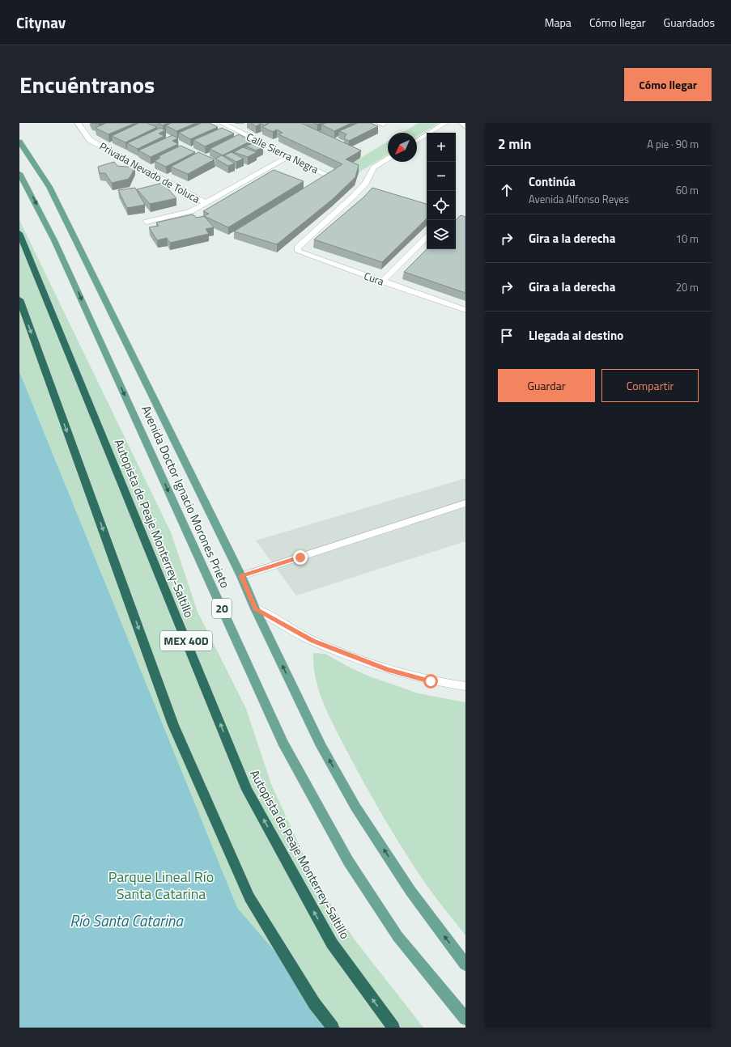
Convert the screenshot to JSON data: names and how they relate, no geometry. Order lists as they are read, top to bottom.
{
  "streets": {
    "highway": ["Autopista de Peaje Monterrey-Saltillo", "MEX 40D"],
    "main road": ["Avenida Doctor Ignacio Morones Prieto", "20"],
    "street": ["Calle Sierra Negra", "Privada Nevado de Toluca", "Cura"]
  },
  "water": ["Río Santa Catarina"],
  "parks": ["Parque Lineal Río Santa Catarina"],
  "north": "bottom left",
  "page": {
    "header": "Citynav",
    "nav": ["Mapa", "Cómo llegar", "Guardados"],
    "title": "Encuéntranos",
    "buttons": [
      "Cómo llegar",
      ["Guardar", "Compartir"]
    ],
    "heading": ["2 min", "A pie · 90 m"],
    "map_buttons": ["+", "−"],
    "list": [
      ["Continúa", "Avenida Alfonso Reyes", "60 m"],
      ["Gira a la derecha", "10 m"],
      ["Gira a la derecha", "20 m"],
      "Llegada al destino"
    ]
  }
}
